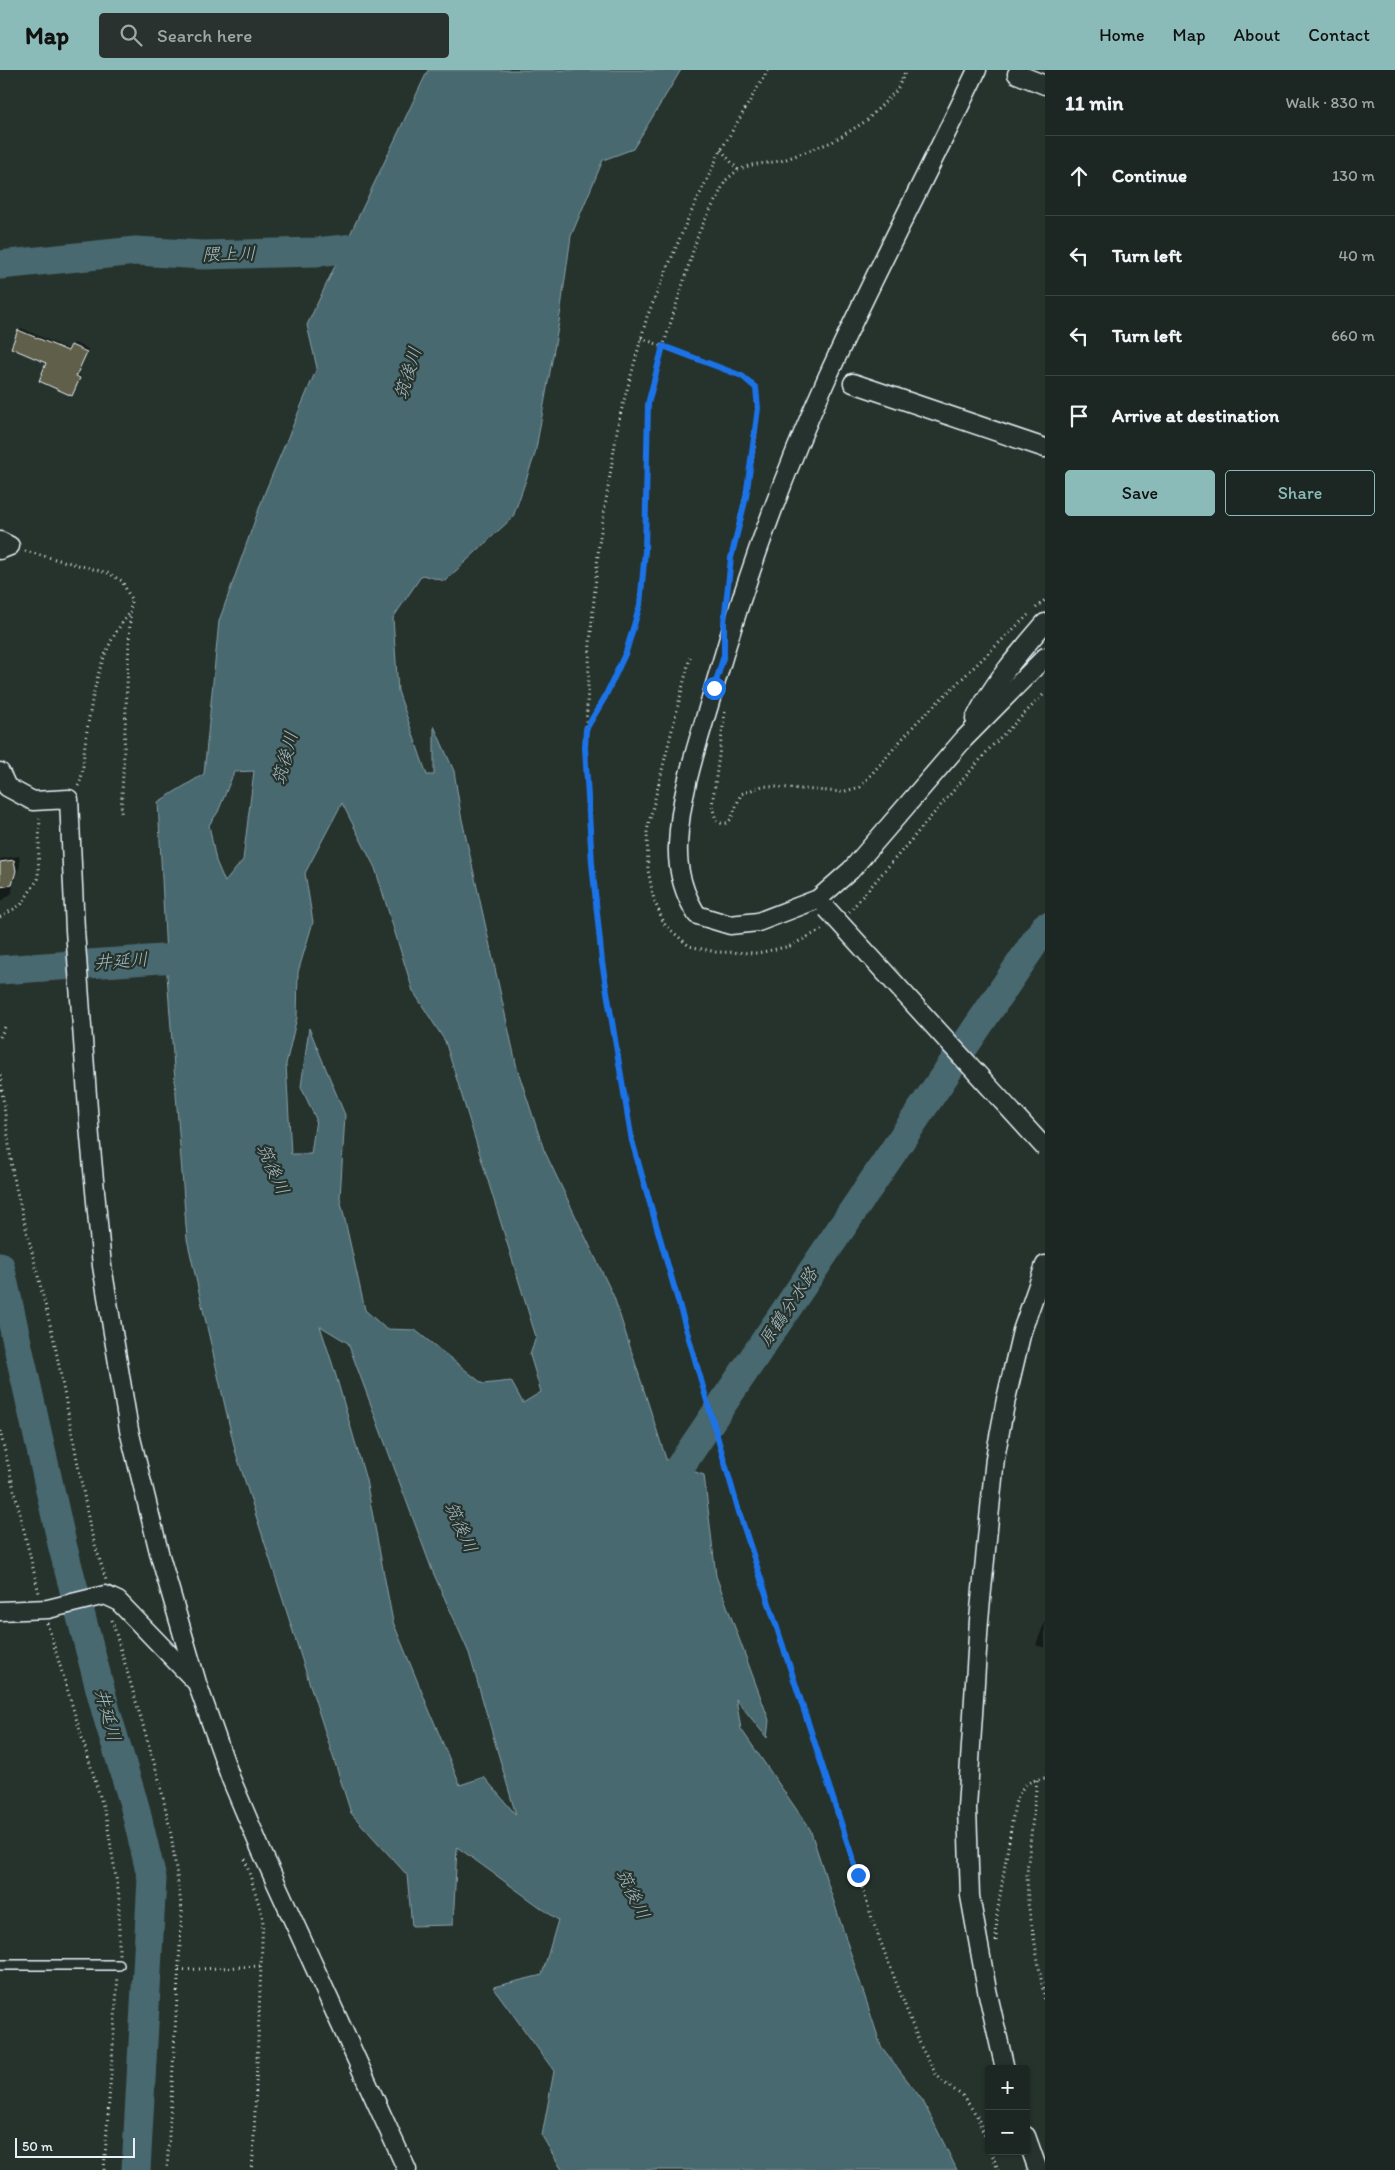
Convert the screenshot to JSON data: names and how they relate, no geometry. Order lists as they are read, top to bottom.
{
  "water": [
    "隈上川",
    "筑後川",
    "井延川",
    "原鶴分水路"
  ],
  "scale_bar": "50 m",
  "page": {
    "header": "Map",
    "search": "Search here",
    "nav": [
      "Home",
      "Map",
      "About",
      "Contact"
    ],
    "heading": ["11 min", "Walk · 830 m"],
    "list": [
      ["Continue", "130 m"],
      ["Turn left", "40 m"],
      ["Turn left", "660 m"],
      "Arrive at destination"
    ],
    "buttons": ["Save", "Share"],
    "map_buttons": ["+", "−"],
    "scale": "50 m"
  }
}
